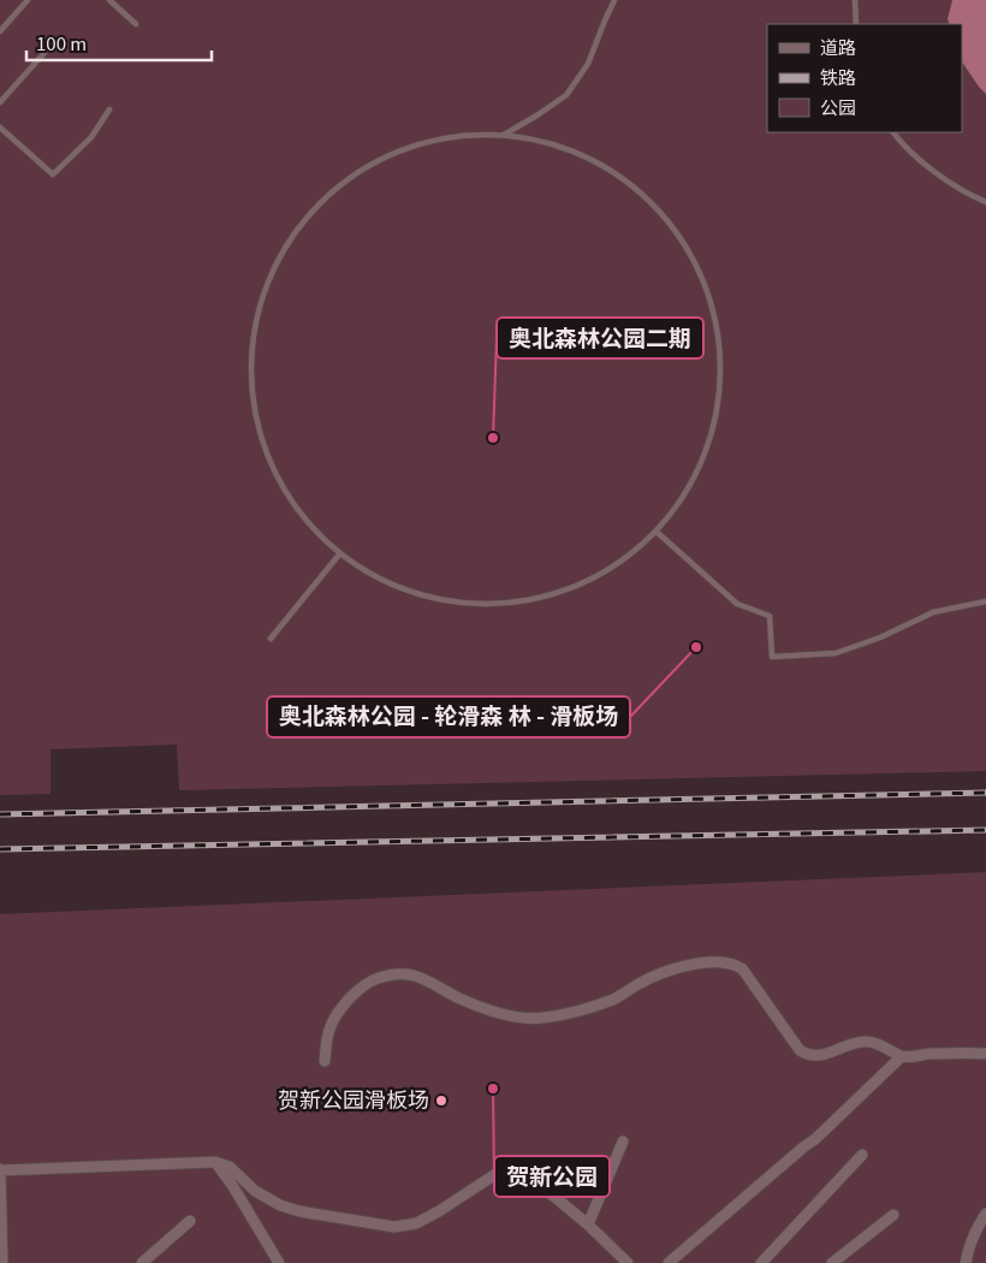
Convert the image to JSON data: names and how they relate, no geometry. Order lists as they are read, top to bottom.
{
  "places": [
    "奥北森林公园二期",
    "奥北森林公园 - 轮滑森 林 - 滑板场",
    "贺新公园",
    "贺新公园滑板场"
  ],
  "legend": ["道路", "铁路", "公园"],
  "scale_bar": "100 m"
}
